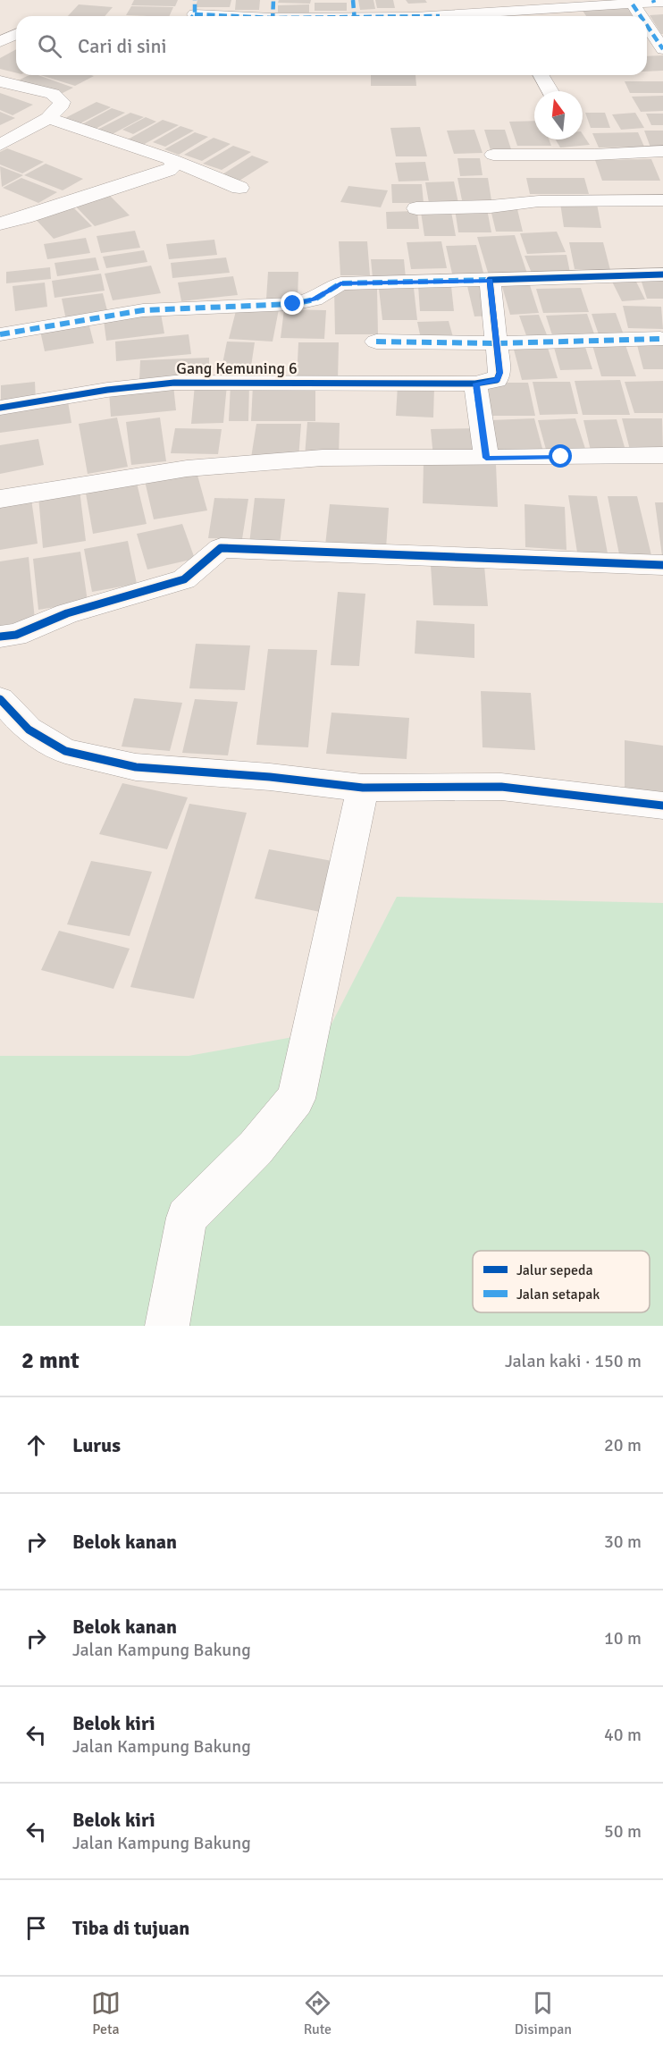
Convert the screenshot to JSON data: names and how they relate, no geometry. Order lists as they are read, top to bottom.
{
  "streets": {
    "street": ["Gang Kemuning 6"]
  },
  "legend": ["Jalur sepeda", "Jalan setapak"],
  "north": "top",
  "page": {
    "search": "Cari di sini",
    "heading": ["2 mnt", "Jalan kaki · 150 m"],
    "list": [
      ["Lurus", "20 m"],
      ["Belok kanan", "30 m"],
      ["Belok kanan", "Jalan Kampung Bakung", "10 m"],
      ["Belok kiri", "Jalan Kampung Bakung", "40 m"],
      ["Belok kiri", "Jalan Kampung Bakung", "50 m"],
      "Tiba di tujuan"
    ],
    "nav": ["Peta", "Rute", "Disimpan"]
  }
}
